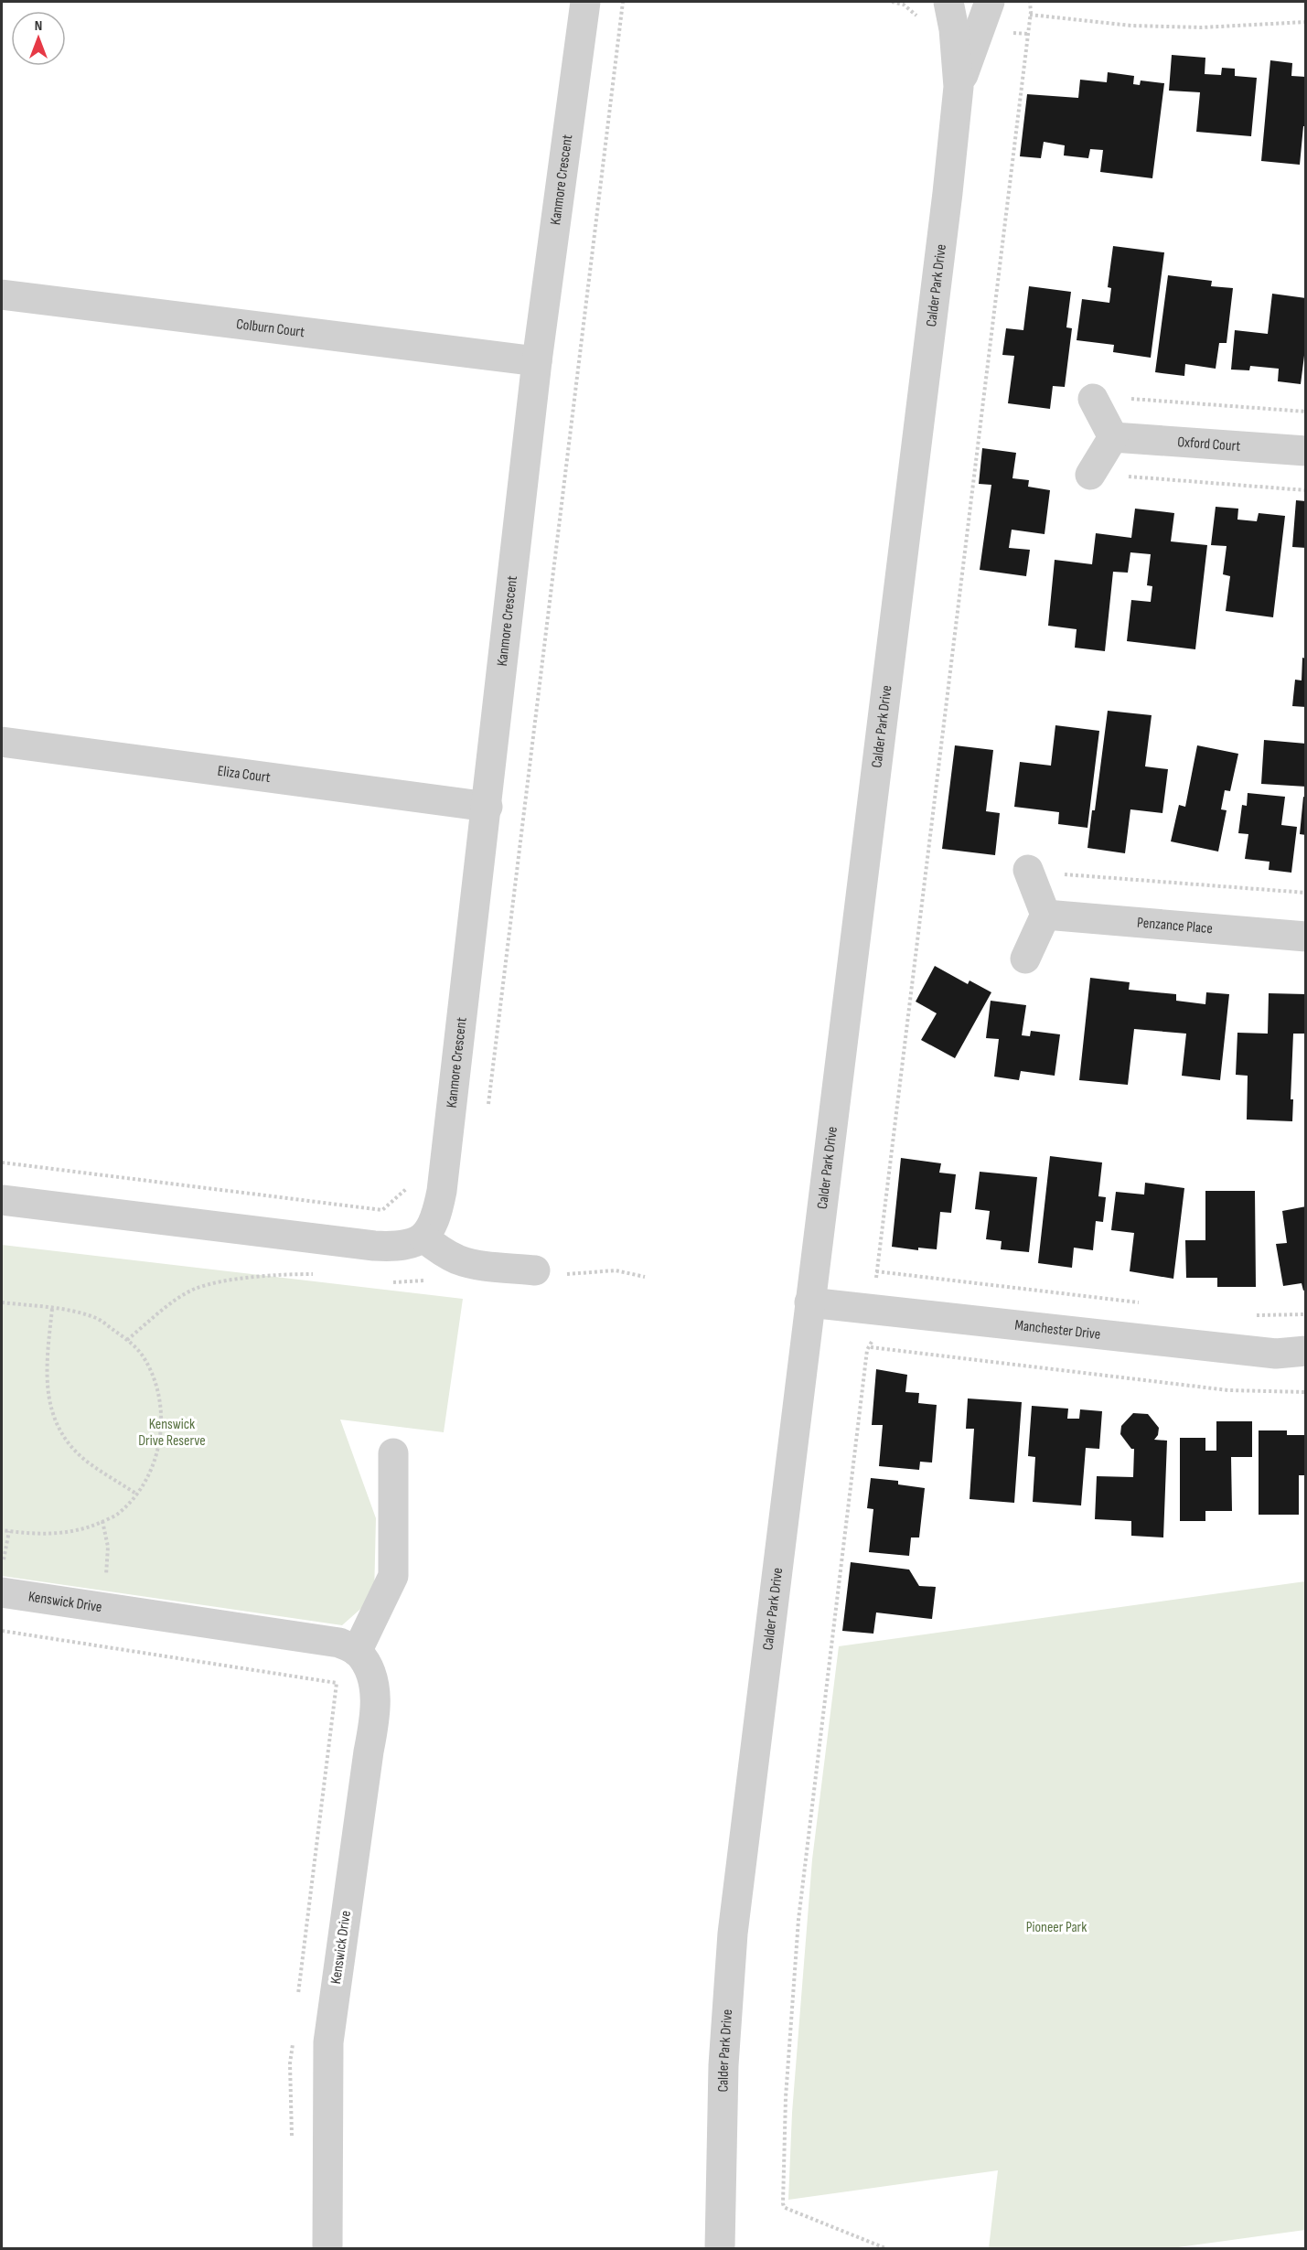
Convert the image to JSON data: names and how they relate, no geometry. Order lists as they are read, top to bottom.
{
  "streets": {
    "street": [
      "Kanmore Crescent",
      "Calder Park Drive",
      "Colburn Court",
      "Oxford Court",
      "Eliza Court",
      "Penzance Place",
      "Manchester Drive",
      "Kenswick Drive"
    ]
  },
  "crossings": [
    ["Kanmore Crescent", "Colburn Court"],
    ["Kanmore Crescent", "Eliza Court"],
    ["Calder Park Drive", "Manchester Drive"]
  ],
  "parks": ["Kenswick Drive Reserve", "Pioneer Park"],
  "north": "top"
}
